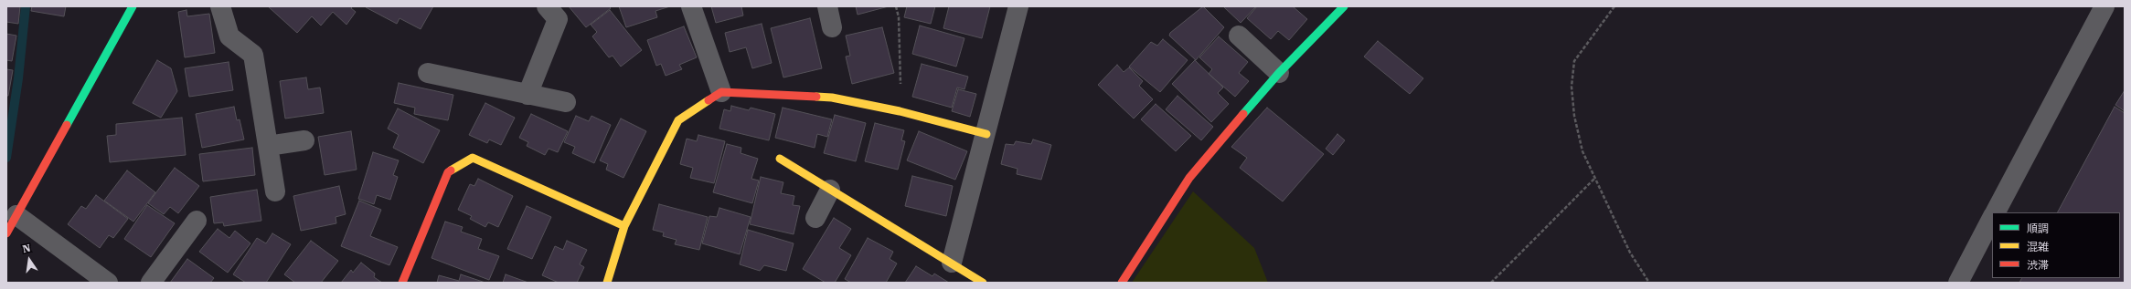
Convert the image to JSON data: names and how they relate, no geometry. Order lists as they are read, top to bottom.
{
  "legend": ["順調", "混雑", "渋滞"],
  "north": "top"
}
